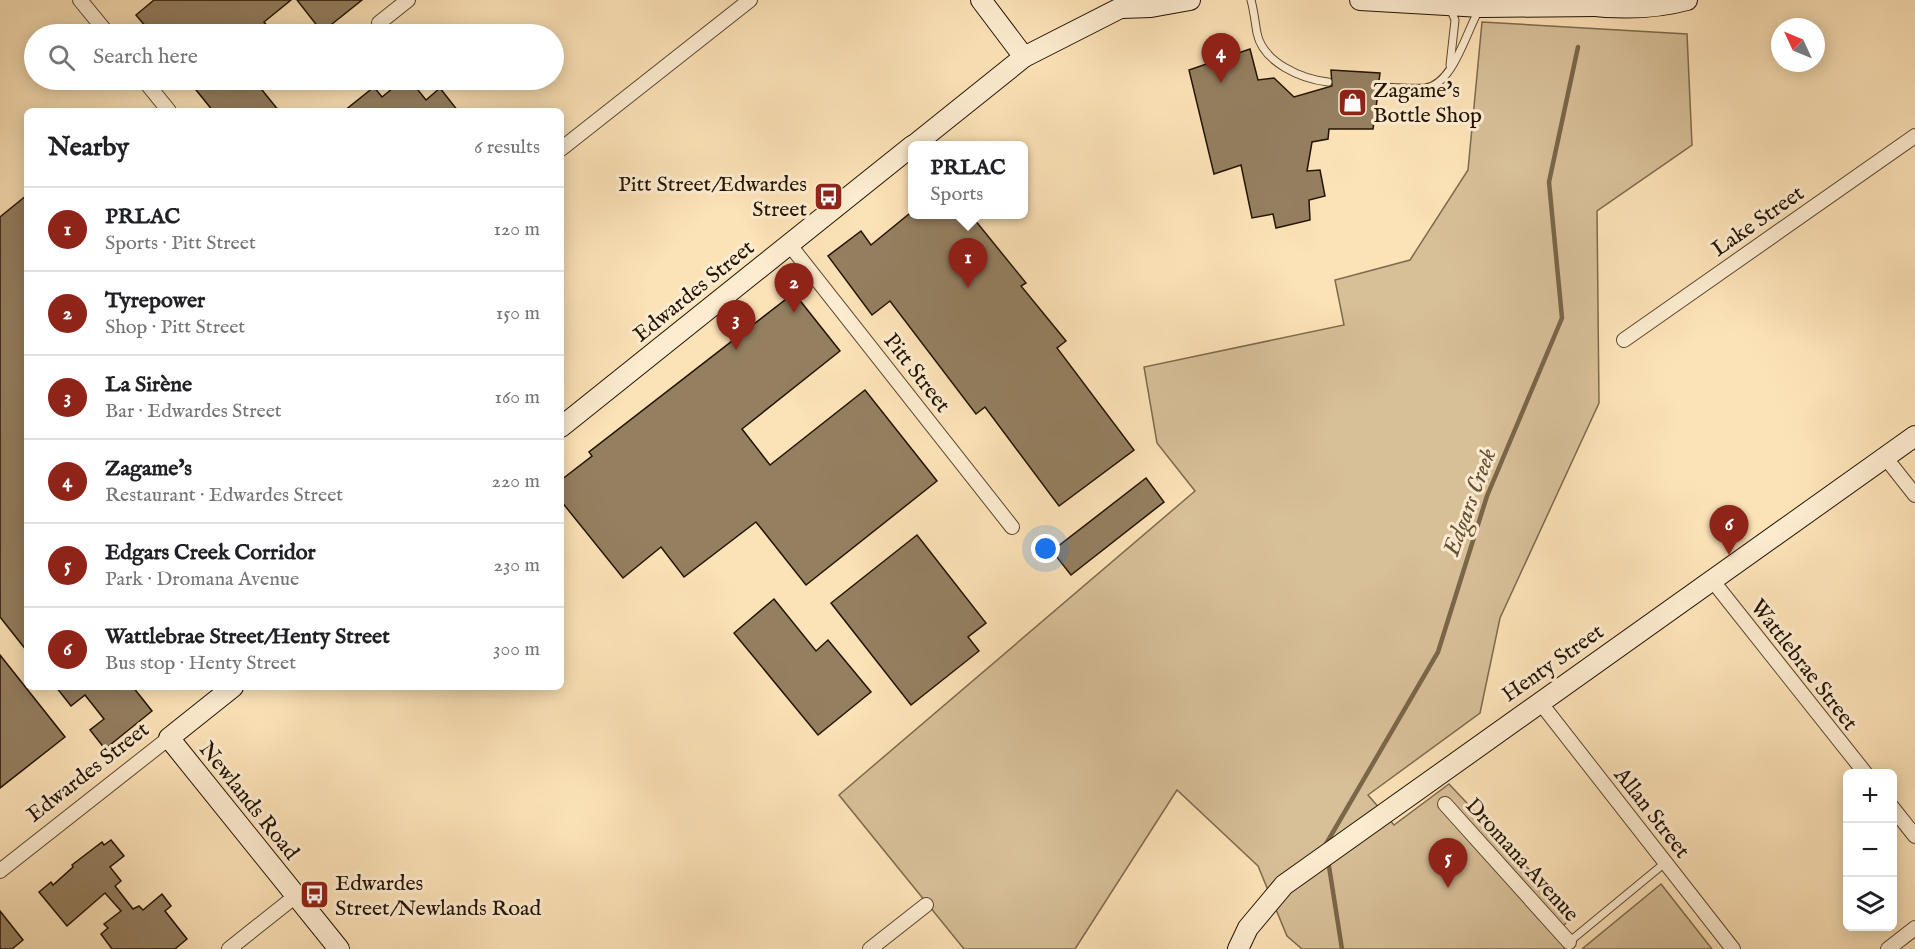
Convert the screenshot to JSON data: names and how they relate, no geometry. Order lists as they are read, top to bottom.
{
  "streets": {
    "street": [
      "Lake Street",
      "Edwardes Street",
      "Pitt Street",
      "Henty Street",
      "Wattlebrae Street",
      "Newlands Road",
      "Allan Street",
      "Dromana Avenue"
    ]
  },
  "crossings": [
    ["Edwardes Street", "Pitt Street"],
    ["Edwardes Street", "Newlands Road"],
    ["Henty Street", "Wattlebrae Street"],
    ["Henty Street", "Allan Street"]
  ],
  "water": ["Edgars Creek"],
  "places": {
    "shop": ["Zagame's Bottle Shop"],
    "bus stop": ["Pitt Street/Edwardes Street", "Edwardes Street/Newlands Road"]
  },
  "north": "top left",
  "page": {
    "search": "Search here",
    "pins": [
      "4",
      "1",
      "2",
      "3",
      "6",
      "5"
    ],
    "heading": ["Nearby", "6 results"],
    "popup": ["PRLAC", "Sports"],
    "list": [
      {
        "mark": "1",
        "name": "PRLAC",
        "note": "Sports · Pitt Street",
        "value": "120 m"
      },
      {
        "mark": "2",
        "name": "Tyrepower",
        "note": "Shop · Pitt Street",
        "value": "150 m"
      },
      {
        "mark": "3",
        "name": "La Sirène",
        "note": "Bar · Edwardes Street",
        "value": "160 m"
      },
      {
        "mark": "4",
        "name": "Zagame's",
        "note": "Restaurant · Edwardes Street",
        "value": "220 m"
      },
      {
        "mark": "5",
        "name": "Edgars Creek Corridor",
        "note": "Park · Dromana Avenue",
        "value": "230 m"
      },
      {
        "mark": "6",
        "name": "Wattlebrae Street/Henty Street",
        "note": "Bus stop · Henty Street",
        "value": "300 m"
      }
    ],
    "map_buttons": ["+", "−"]
  }
}
